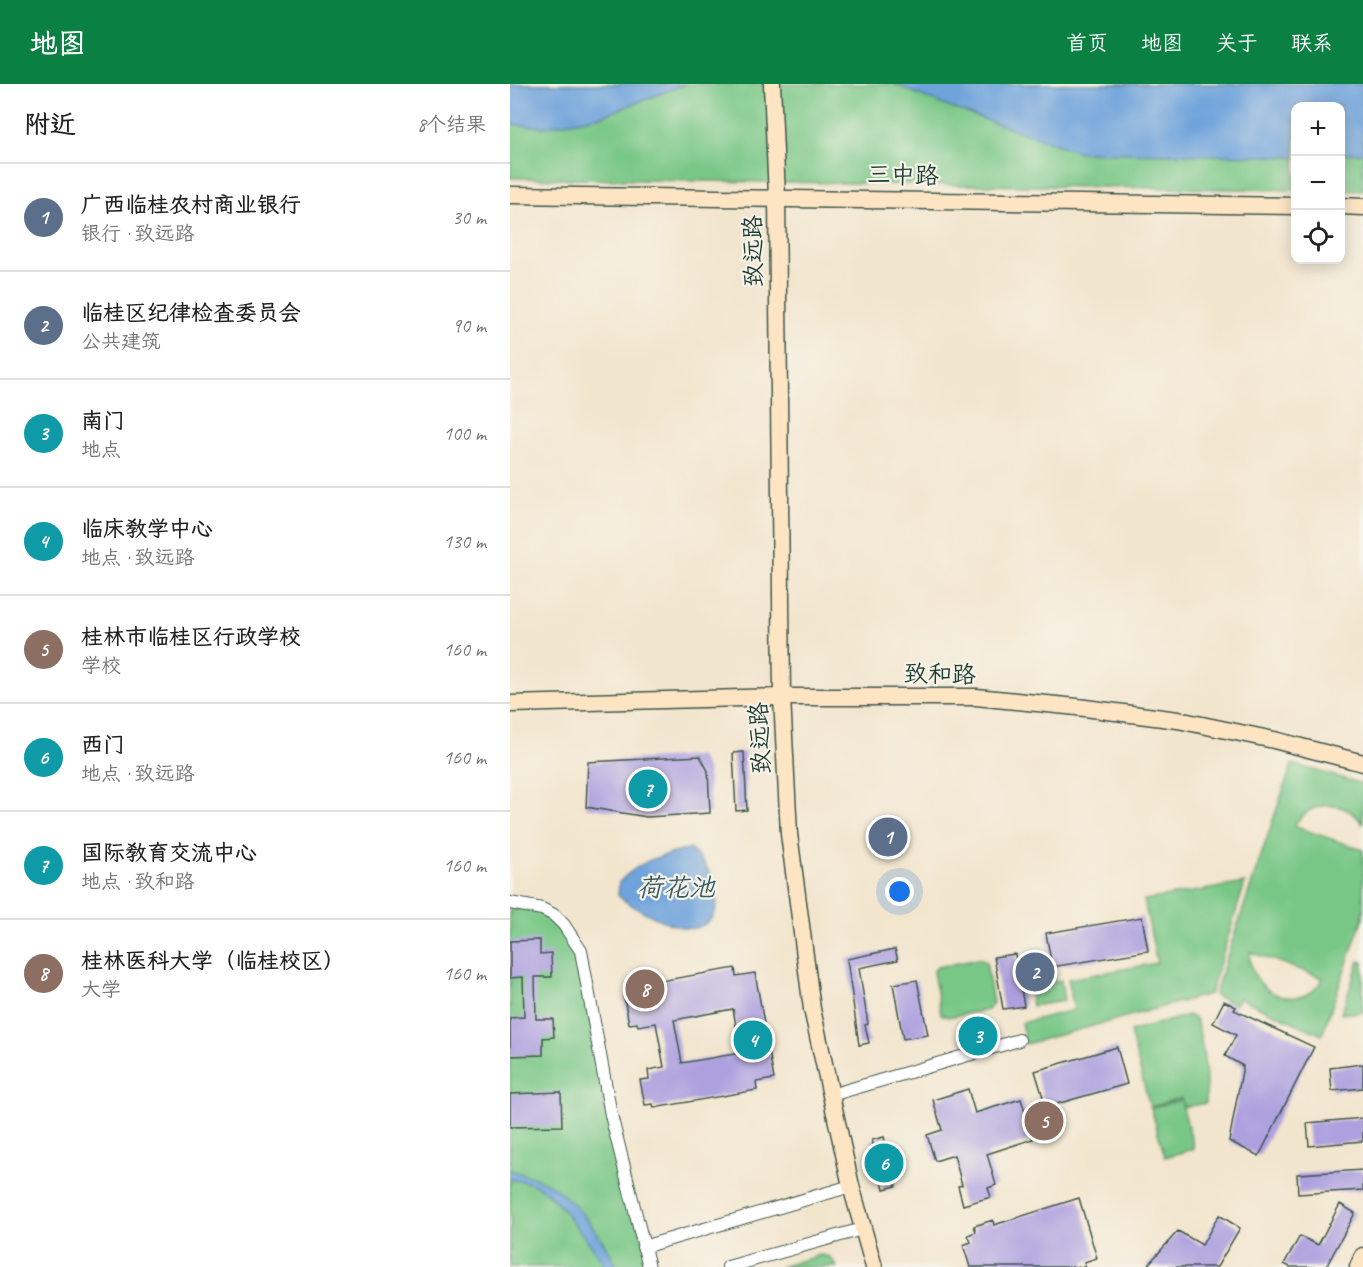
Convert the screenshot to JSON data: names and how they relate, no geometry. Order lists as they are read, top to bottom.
{
  "streets": {
    "main road": ["三中路", "致远路", "致和路"]
  },
  "crossings": [
    ["三中路", "致远路"],
    ["致远路", "致和路"]
  ],
  "water": ["荷花池"],
  "page": {
    "header": "地图",
    "nav": [
      "首页",
      "地图",
      "关于",
      "联系"
    ],
    "heading": ["附近", "8个结果"],
    "map_buttons": ["+", "−"],
    "list": [
      {
        "mark": "1",
        "name": "广西临桂农村商业银行",
        "note": "银行 · 致远路",
        "value": "30 m"
      },
      {
        "mark": "2",
        "name": "临桂区纪律检查委员会",
        "note": "公共建筑",
        "value": "90 m"
      },
      {
        "mark": "3",
        "name": "南门",
        "note": "地点",
        "value": "100 m"
      },
      {
        "mark": "4",
        "name": "临床教学中心",
        "note": "地点 · 致远路",
        "value": "130 m"
      },
      {
        "mark": "5",
        "name": "桂林市临桂区行政学校",
        "note": "学校",
        "value": "160 m"
      },
      {
        "mark": "6",
        "name": "西门",
        "note": "地点 · 致远路",
        "value": "160 m"
      },
      {
        "mark": "7",
        "name": "国际教育交流中心",
        "note": "地点 · 致和路",
        "value": "160 m"
      },
      {
        "mark": "8",
        "name": "桂林医科大学（临桂校区）",
        "note": "大学",
        "value": "160 m"
      }
    ],
    "pins": [
      "7",
      "1",
      "2",
      "8",
      "3",
      "4",
      "5",
      "6"
    ]
  }
}
